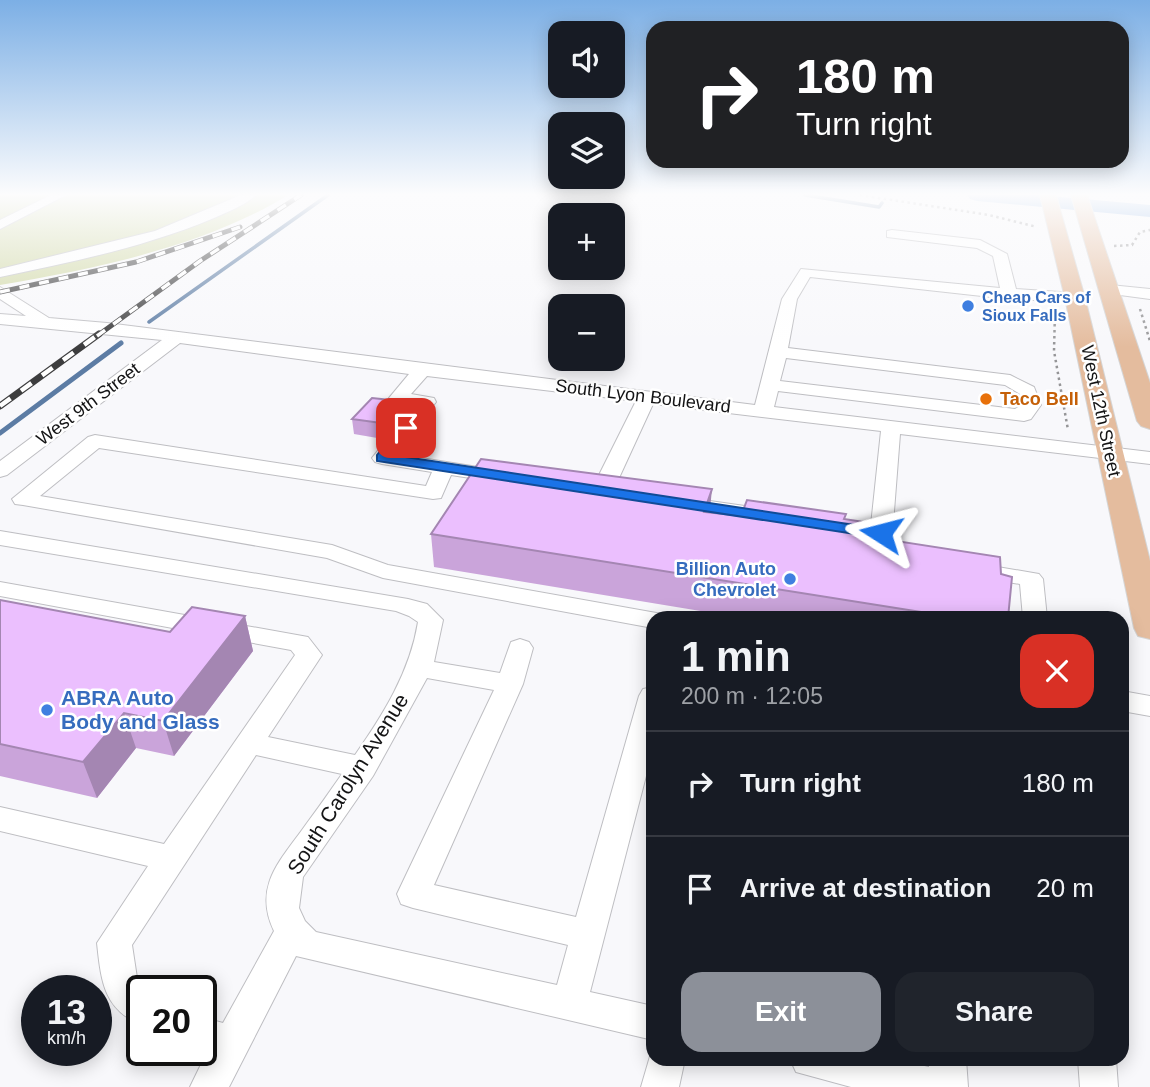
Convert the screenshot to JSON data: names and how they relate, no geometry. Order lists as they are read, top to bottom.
{
  "streets": {
    "main road": ["West 12th Street"],
    "street": ["South Lyon Boulevard", "West 9th Street", "South Carolyn Avenue"]
  },
  "crossings": [
    ["South Lyon Boulevard", "West 9th Street"],
    ["South Lyon Boulevard", "West 12th Street"]
  ],
  "places": [
    "Cheap Cars of Sioux Falls",
    "Taco Bell",
    "Billion Auto Chevrolet",
    "ABRA Auto Body and Glass"
  ],
  "page": {
    "map_buttons": ["+", "−"],
    "turn": ["180 m", "Turn right"],
    "heading": ["1 min", "200 m · 12:05"],
    "list": [
      {
        "name": "Turn right",
        "value": "180 m"
      },
      {
        "name": "Arrive at destination",
        "value": "20 m"
      }
    ],
    "buttons": ["Exit", "Share"],
    "speed": "13 km/h",
    "limit": "20"
  }
}
